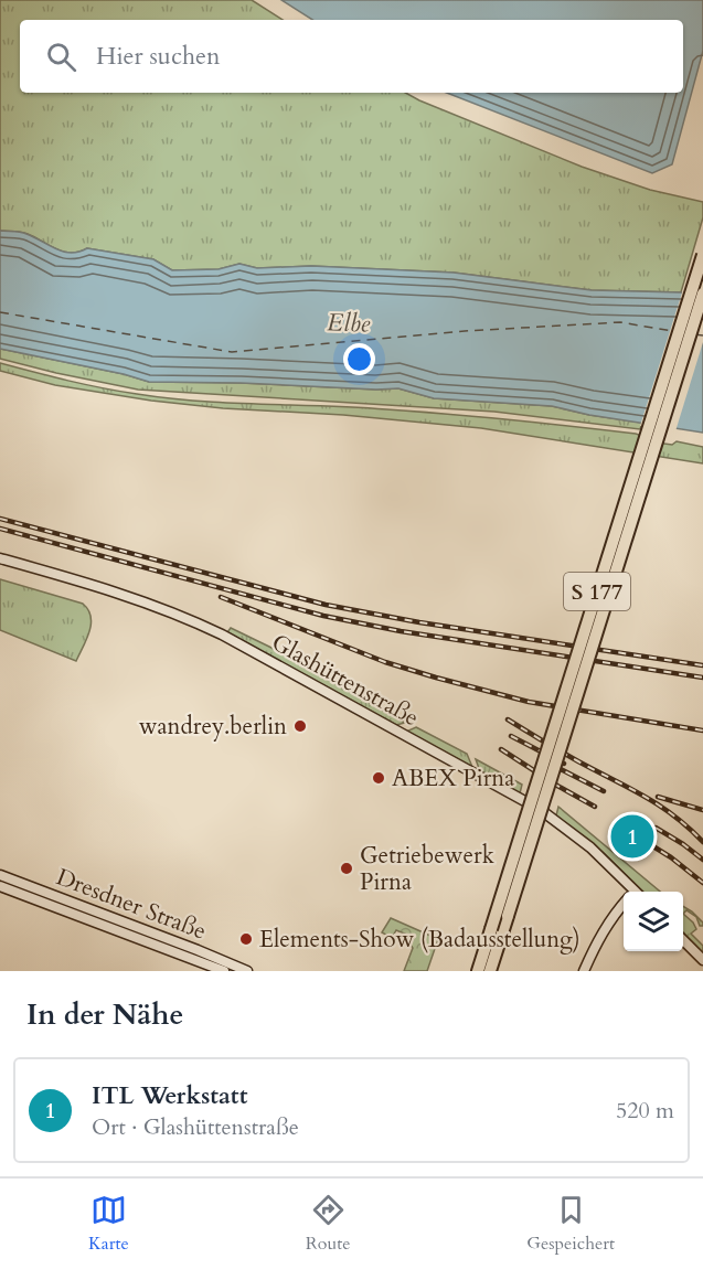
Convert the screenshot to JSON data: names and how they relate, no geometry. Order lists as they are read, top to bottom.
{
  "streets": {
    "highway": ["S 177"],
    "street": ["Glashüttenstraße", "Dresdner Straße"]
  },
  "water": ["Elbe"],
  "places": [
    "wandrey.berlin",
    "ABEX Pirna",
    "Getriebewerk Pirna",
    "Elements-Show (Badausstellung)"
  ],
  "page": {
    "search": "Hier suchen",
    "pins": "1",
    "heading": "In der Nähe",
    "list": [
      {
        "mark": "1",
        "name": "ITL Werkstatt",
        "note": "Ort · Glashüttenstraße",
        "value": "520 m"
      }
    ],
    "nav": ["Karte", "Route", "Gespeichert"]
  }
}
